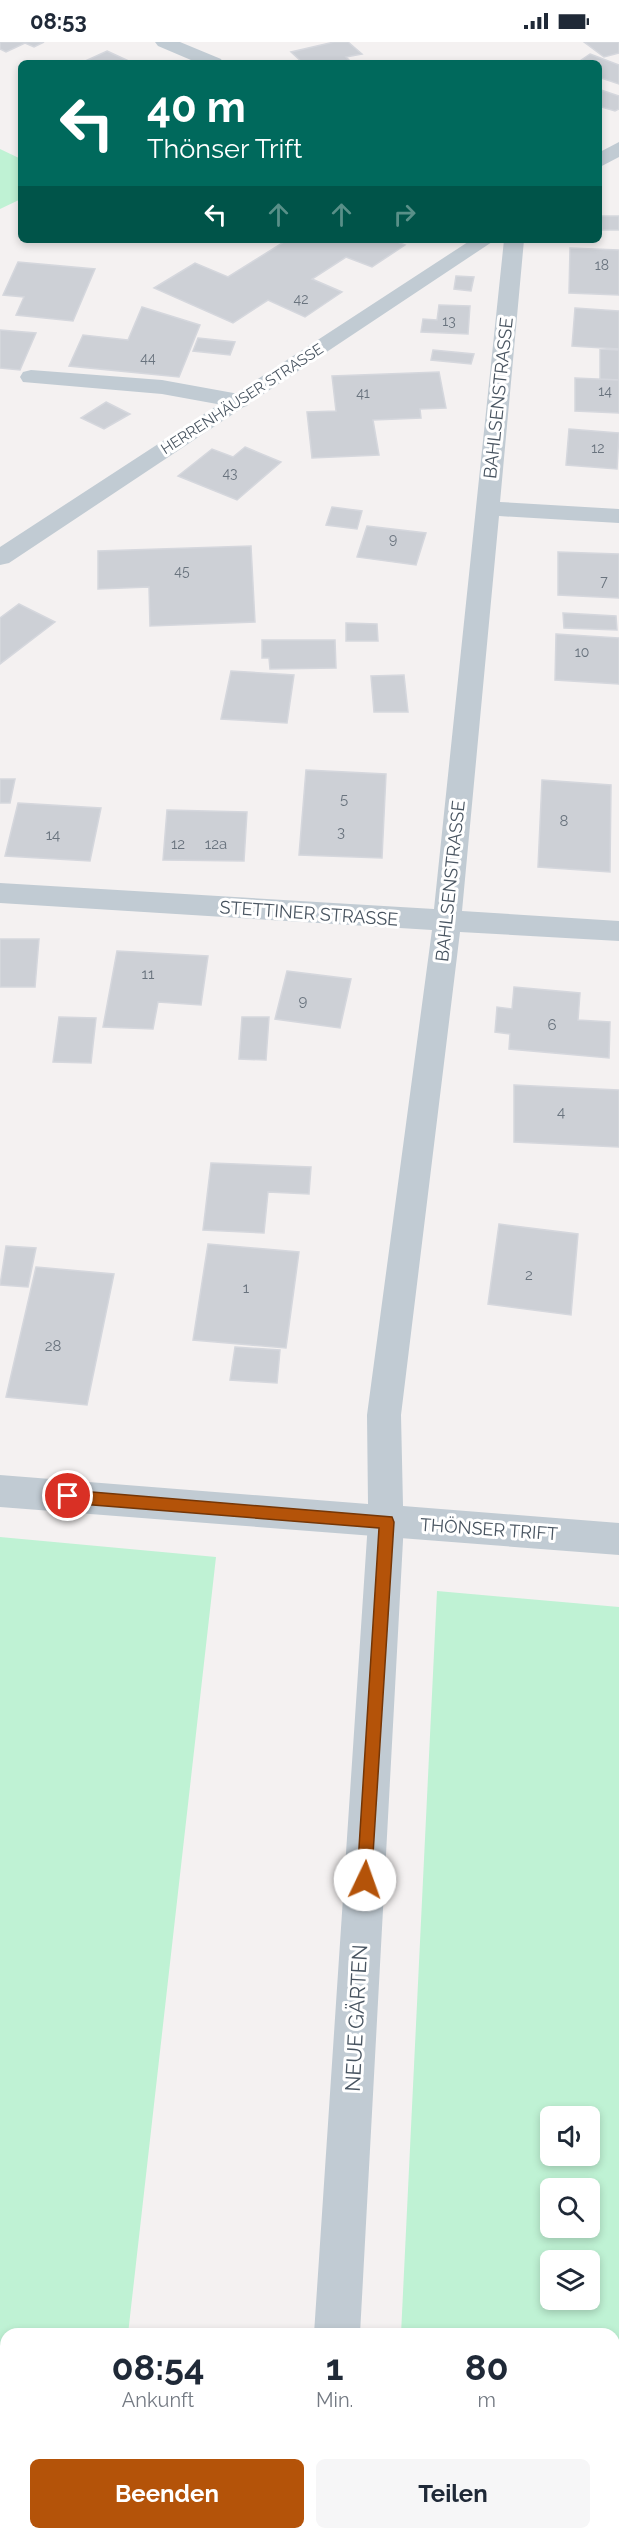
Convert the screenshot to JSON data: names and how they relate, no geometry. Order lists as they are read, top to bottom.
{
  "streets": {
    "street": [
      "BAHLSENSTRASSE",
      "HERRENHÄUSER STRASSE",
      "STETTINER STRASSE",
      "THÖNSER TRIFT",
      "NEUE GÄRTEN"
    ]
  },
  "crossings": [
    ["BAHLSENSTRASSE", "STETTINER STRASSE"],
    ["BAHLSENSTRASSE", "THÖNSER TRIFT"],
    ["BAHLSENSTRASSE", "NEUE GÄRTEN"],
    ["THÖNSER TRIFT", "NEUE GÄRTEN"]
  ],
  "house_numbers": [
    "18",
    "42",
    "13",
    "44",
    "14",
    "41",
    "12",
    "43",
    "9",
    "45",
    "7",
    "10",
    "5",
    "8",
    "3",
    "14",
    "12",
    "12a",
    "11",
    "9",
    "6",
    "4",
    "2",
    "1",
    "28"
  ],
  "page": {
    "status": "08:53",
    "turn": ["40 m", "Thönser Trift"],
    "eta": [
      "08:54",
      "Ankunft",
      "1",
      "Min.",
      "80",
      "m"
    ],
    "buttons": ["Beenden", "Teilen"]
  }
}
